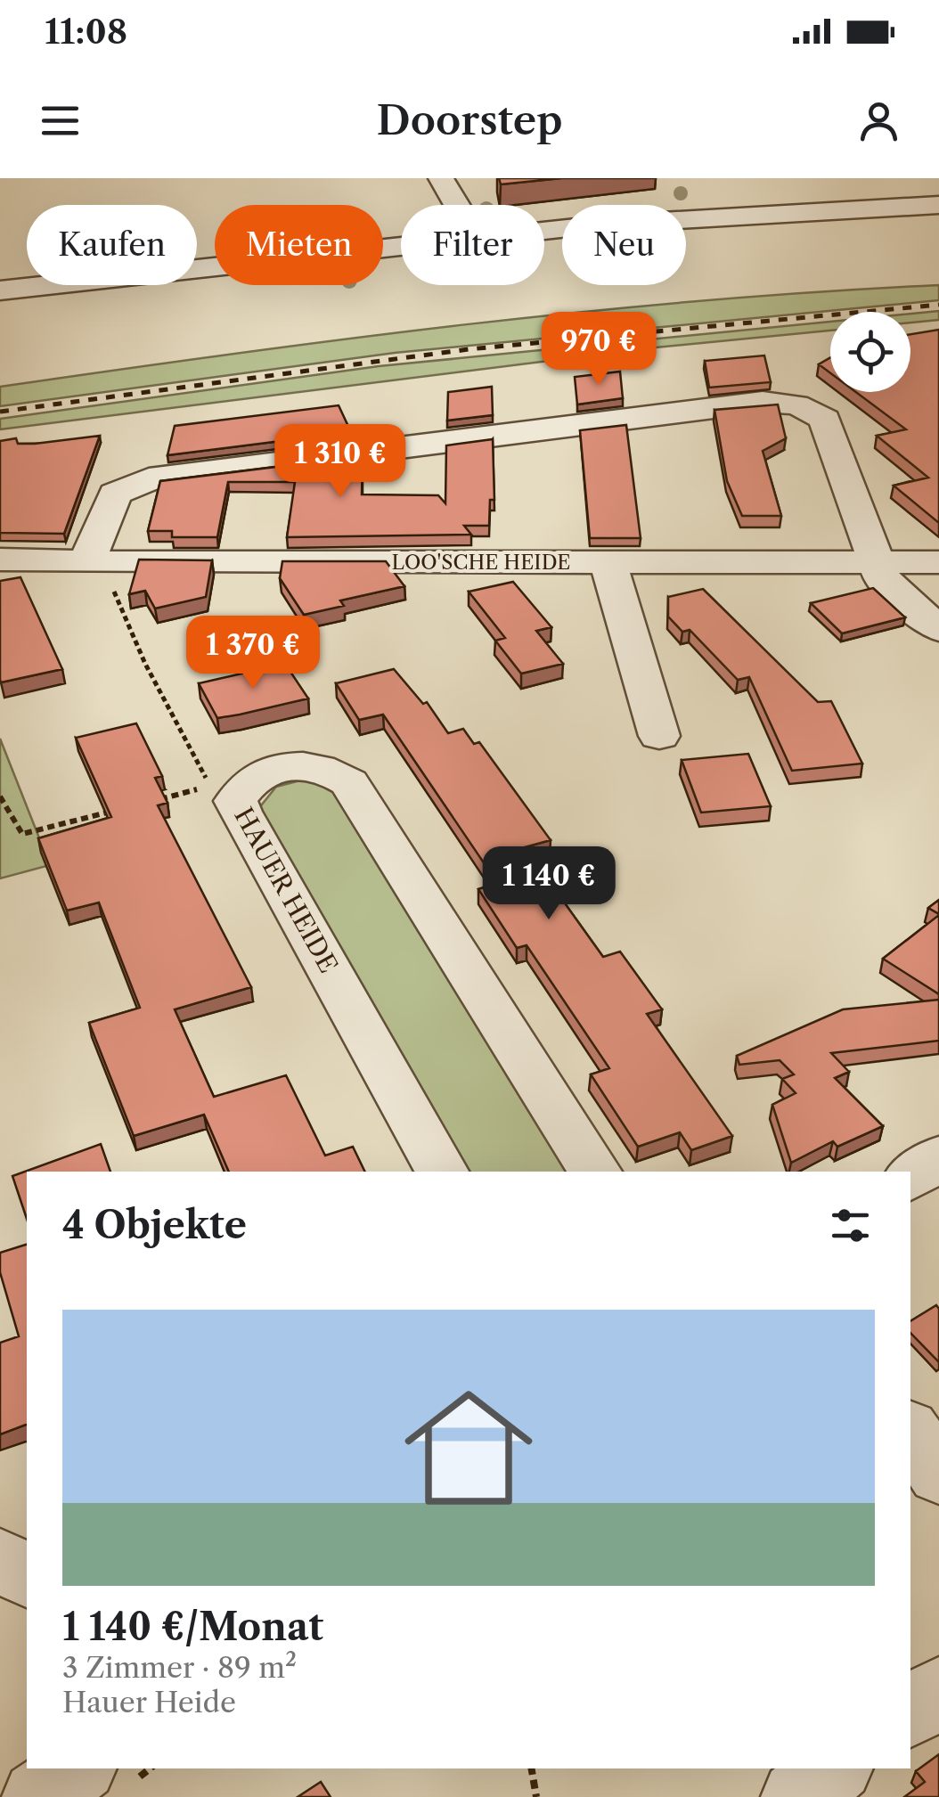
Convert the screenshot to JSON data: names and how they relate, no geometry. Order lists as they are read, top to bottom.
{
  "streets": {
    "street": ["LOO'SCHE HEIDE", "HAUER HEIDE"]
  },
  "page": {
    "status": "11:08",
    "header": "Doorstep",
    "chip": [
      "Kaufen",
      "Mieten",
      "Filter",
      "Neu"
    ],
    "price": [
      "970 €",
      "1 310 €",
      "1 370 €",
      "1 140 €"
    ],
    "heading": "4 Objekte",
    "list": [
      {
        "name": "1 140 €/Monat",
        "note": "3 Zimmer · 89 m² · Hauer Heide"
      }
    ]
  }
}
